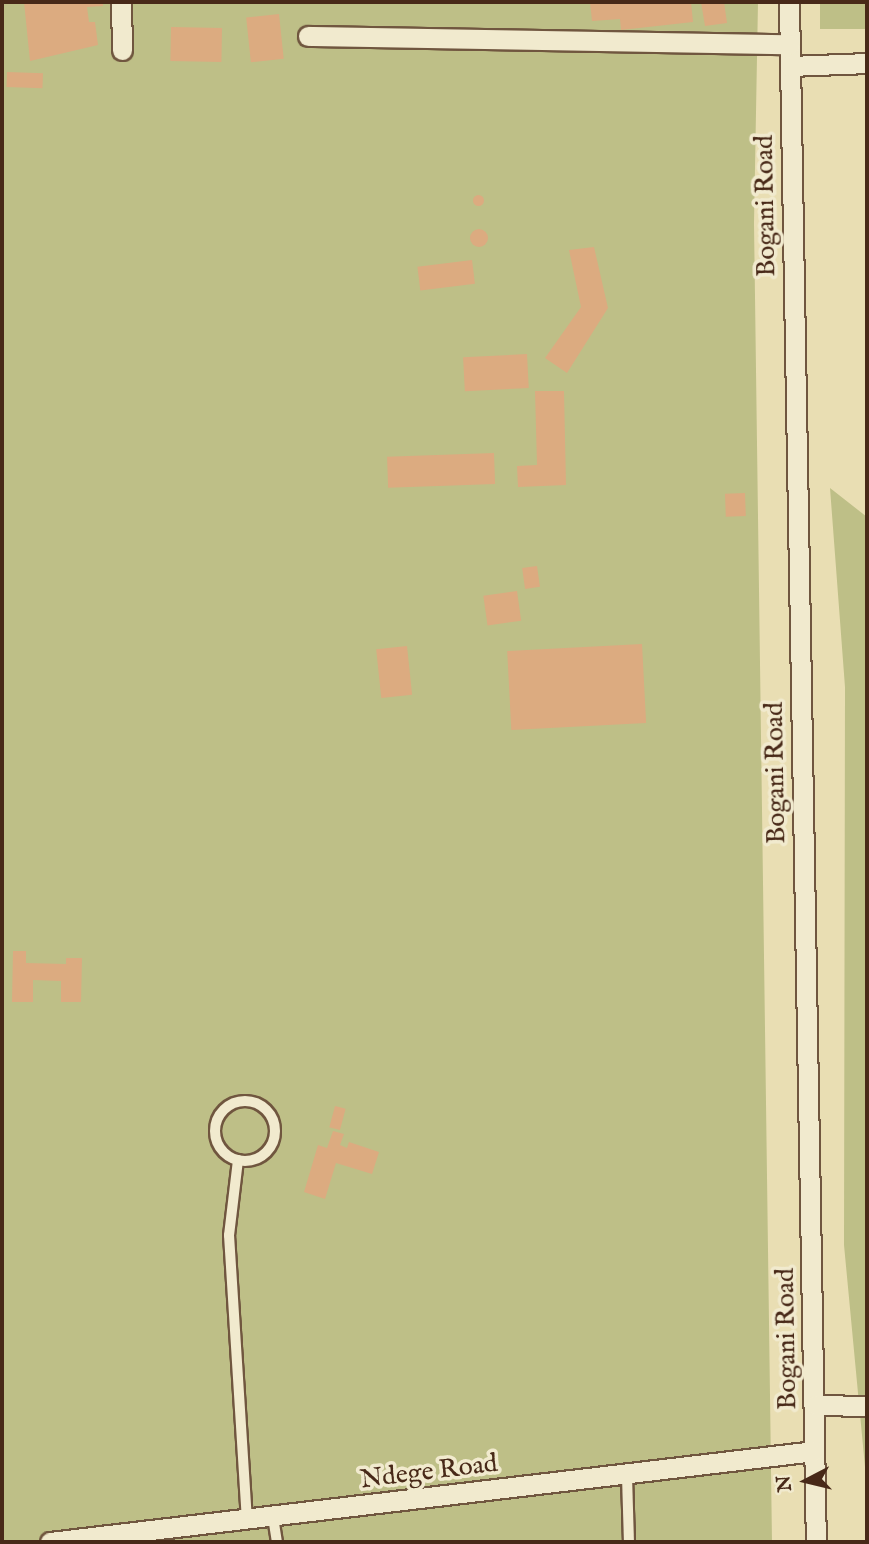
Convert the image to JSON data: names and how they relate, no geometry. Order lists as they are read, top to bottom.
{
  "streets": {
    "street": ["Bogani Road", "Ndege Road"]
  },
  "crossings": [
    ["Bogani Road", "Ndege Road"]
  ],
  "north": "left"
}
